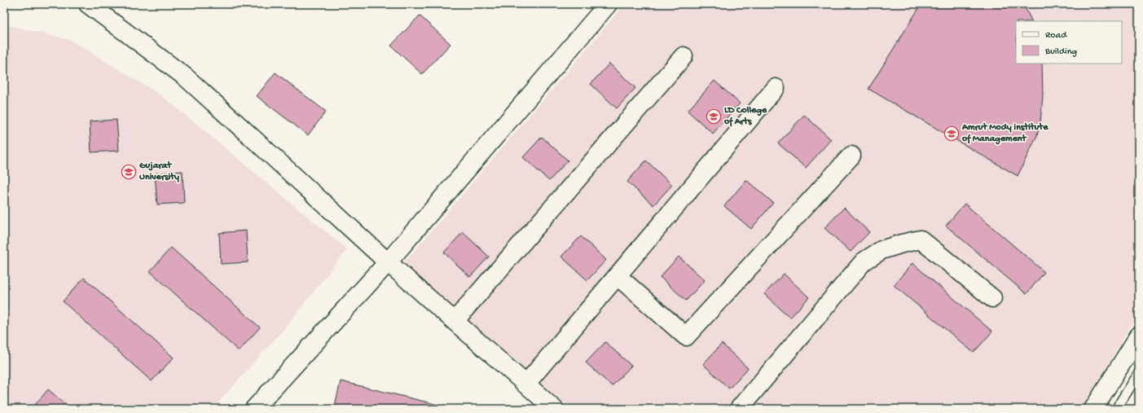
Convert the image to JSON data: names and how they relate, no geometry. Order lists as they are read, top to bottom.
{
  "places": {
    "school or university": ["LD College of Arts", "Amrut Mody institute of Management", "Gujarat University"]
  },
  "legend": ["Road", "Building"]
}
